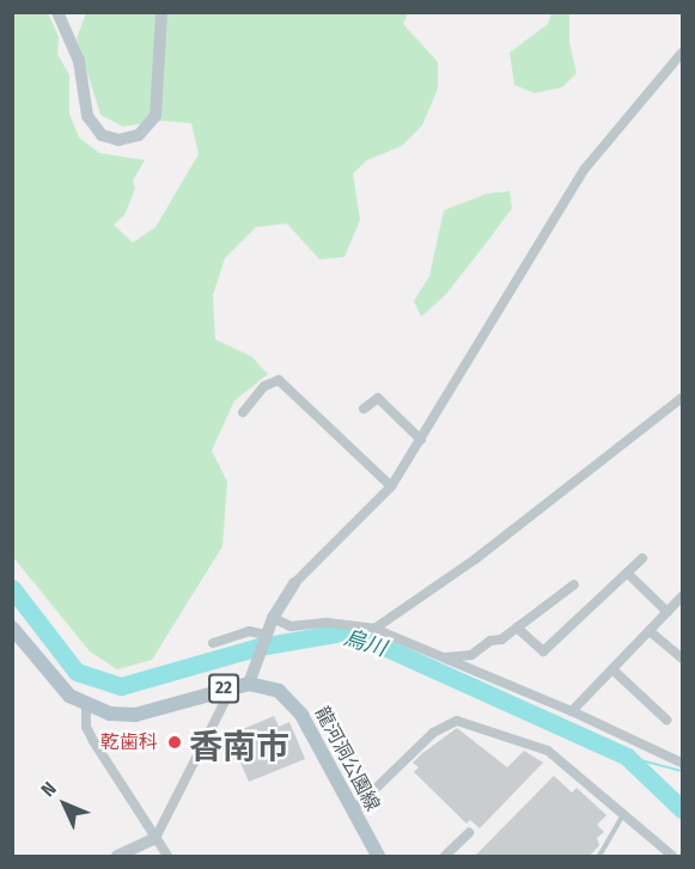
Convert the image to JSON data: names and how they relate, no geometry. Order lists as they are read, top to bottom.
{
  "streets": {
    "main road": ["22", "龍河洞公園線"]
  },
  "districts": ["香南市"],
  "water": ["烏川"],
  "places": ["乾歯科"],
  "north": "top left"
}
